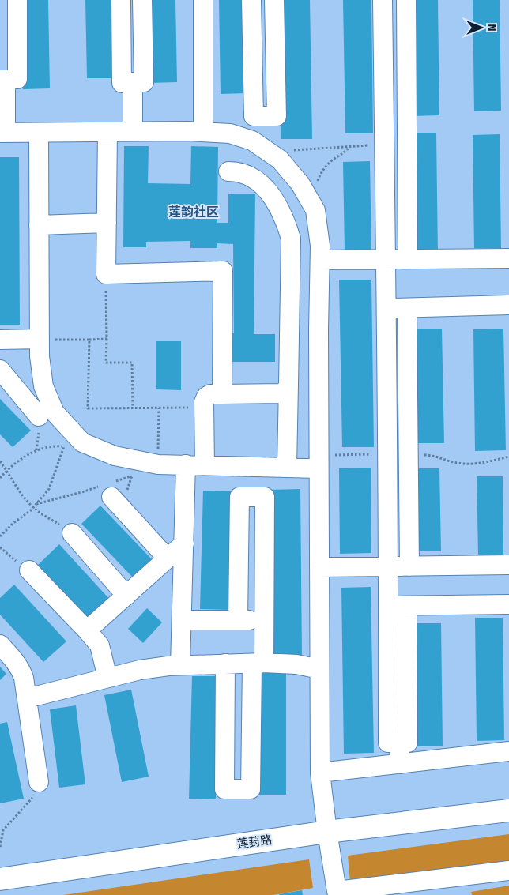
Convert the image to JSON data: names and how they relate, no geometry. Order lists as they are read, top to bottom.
{
  "streets": {
    "main road": ["莲葑路"]
  },
  "districts": ["莲韵社区"],
  "north": "right"
}
